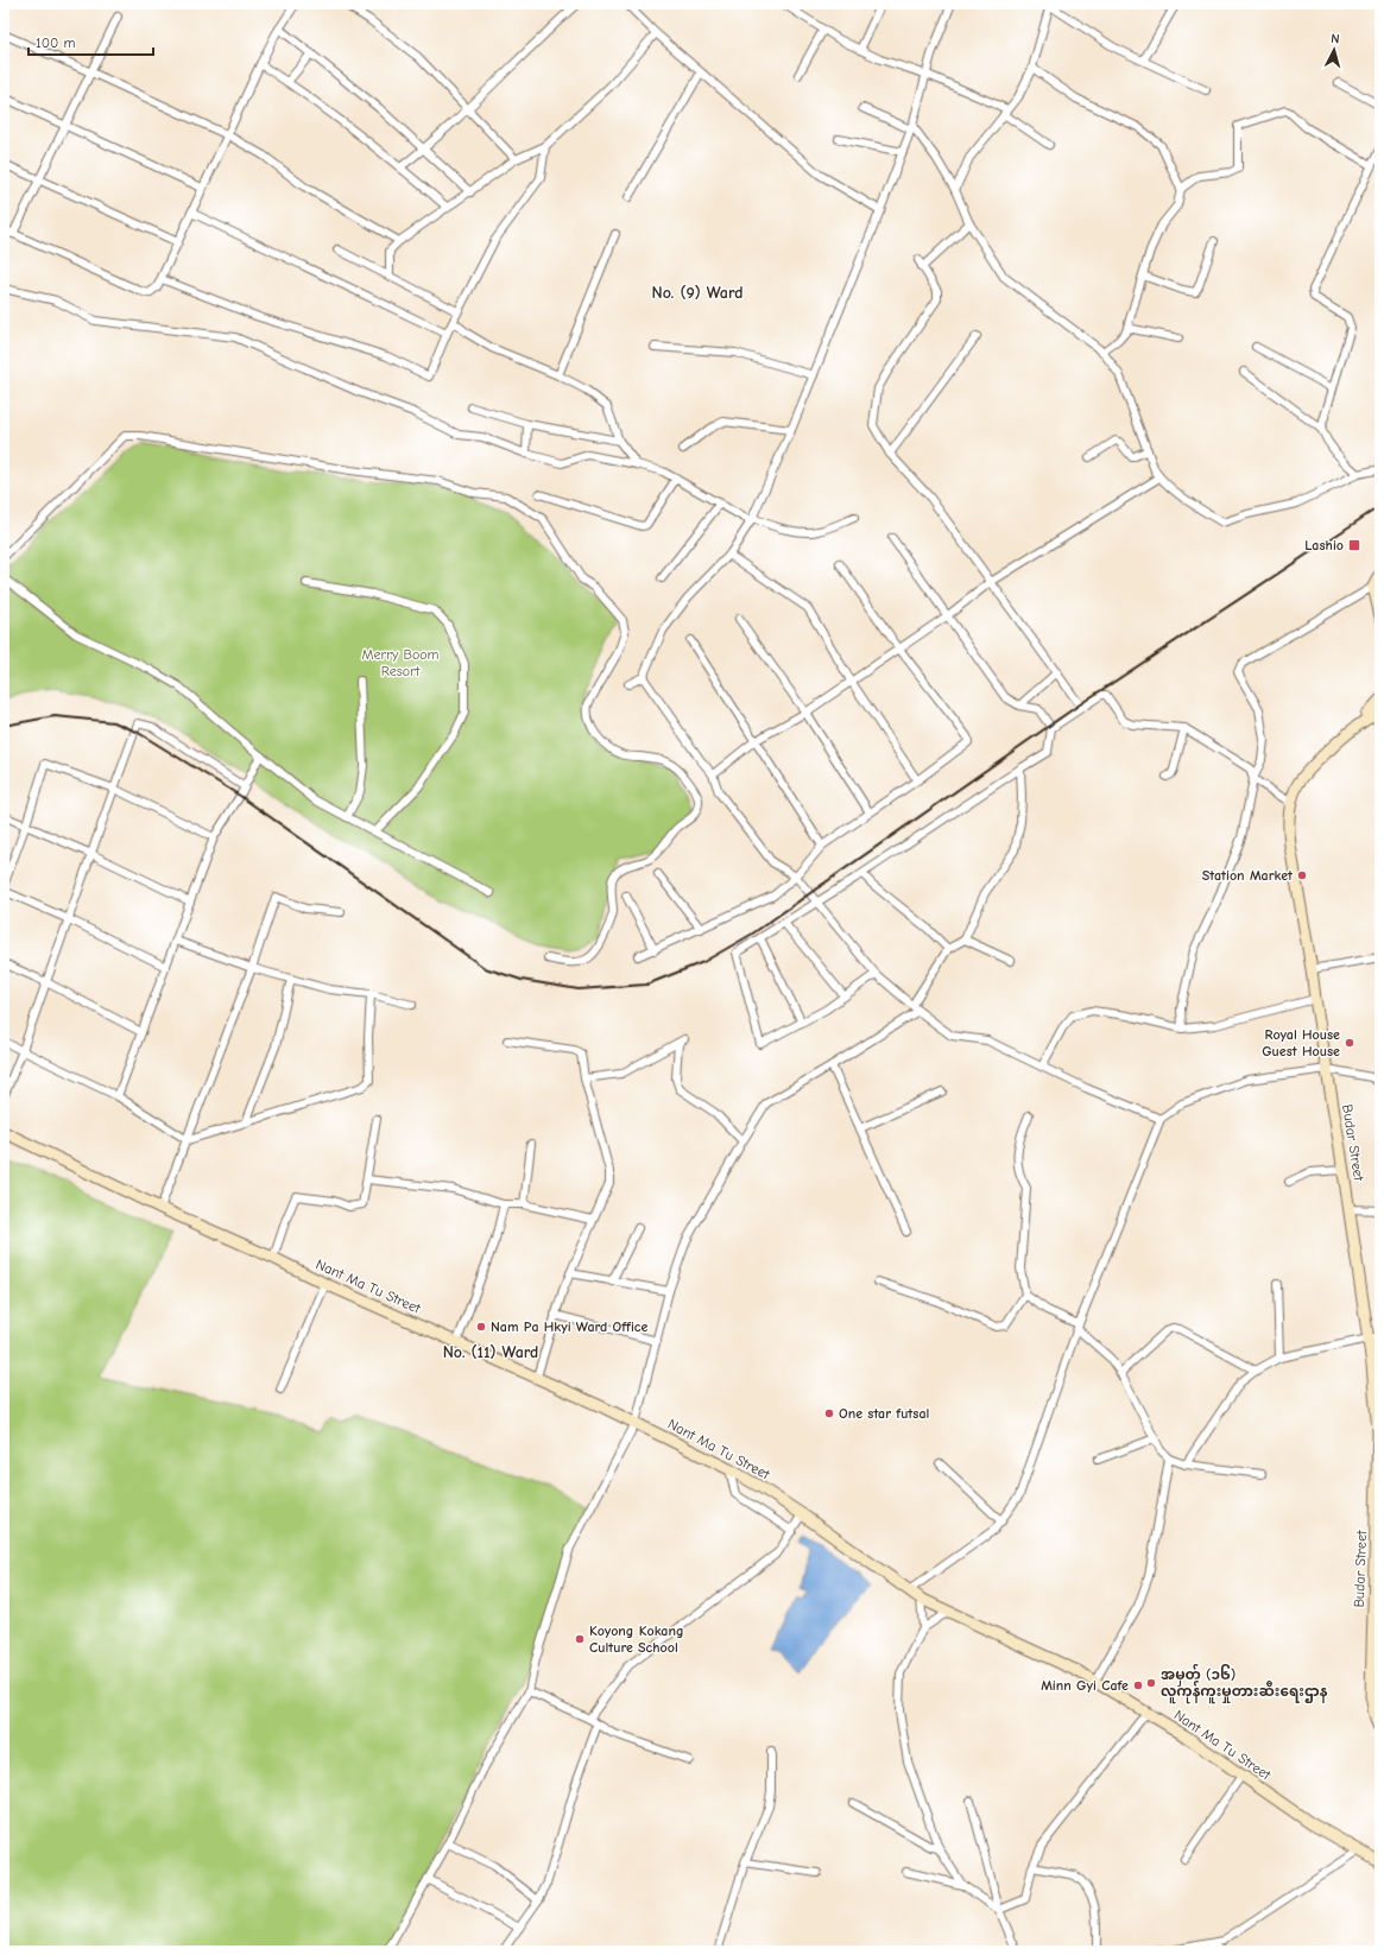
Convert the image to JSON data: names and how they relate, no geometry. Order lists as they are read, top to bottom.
{
  "streets": {
    "main road": ["Budar Street", "Nant Ma Tu Street"]
  },
  "districts": ["No. (9) Ward", "No. (11) Ward"],
  "parks": ["Merry Boom Resort"],
  "places": {
    "transit": ["Lashio"],
    "other": [
      "Station Market",
      "Royal House Guest House",
      "Nam Pa Hkyi Ward Office",
      "One star futsal",
      "Koyong Kokang Culture School",
      "အမှတ် (၁၆) လူကုန်ကူးမှုတားဆီးရေးဌာန",
      "Minn Gyi Cafe"
    ]
  },
  "scale_bar": "100 m",
  "north": "top"
}
